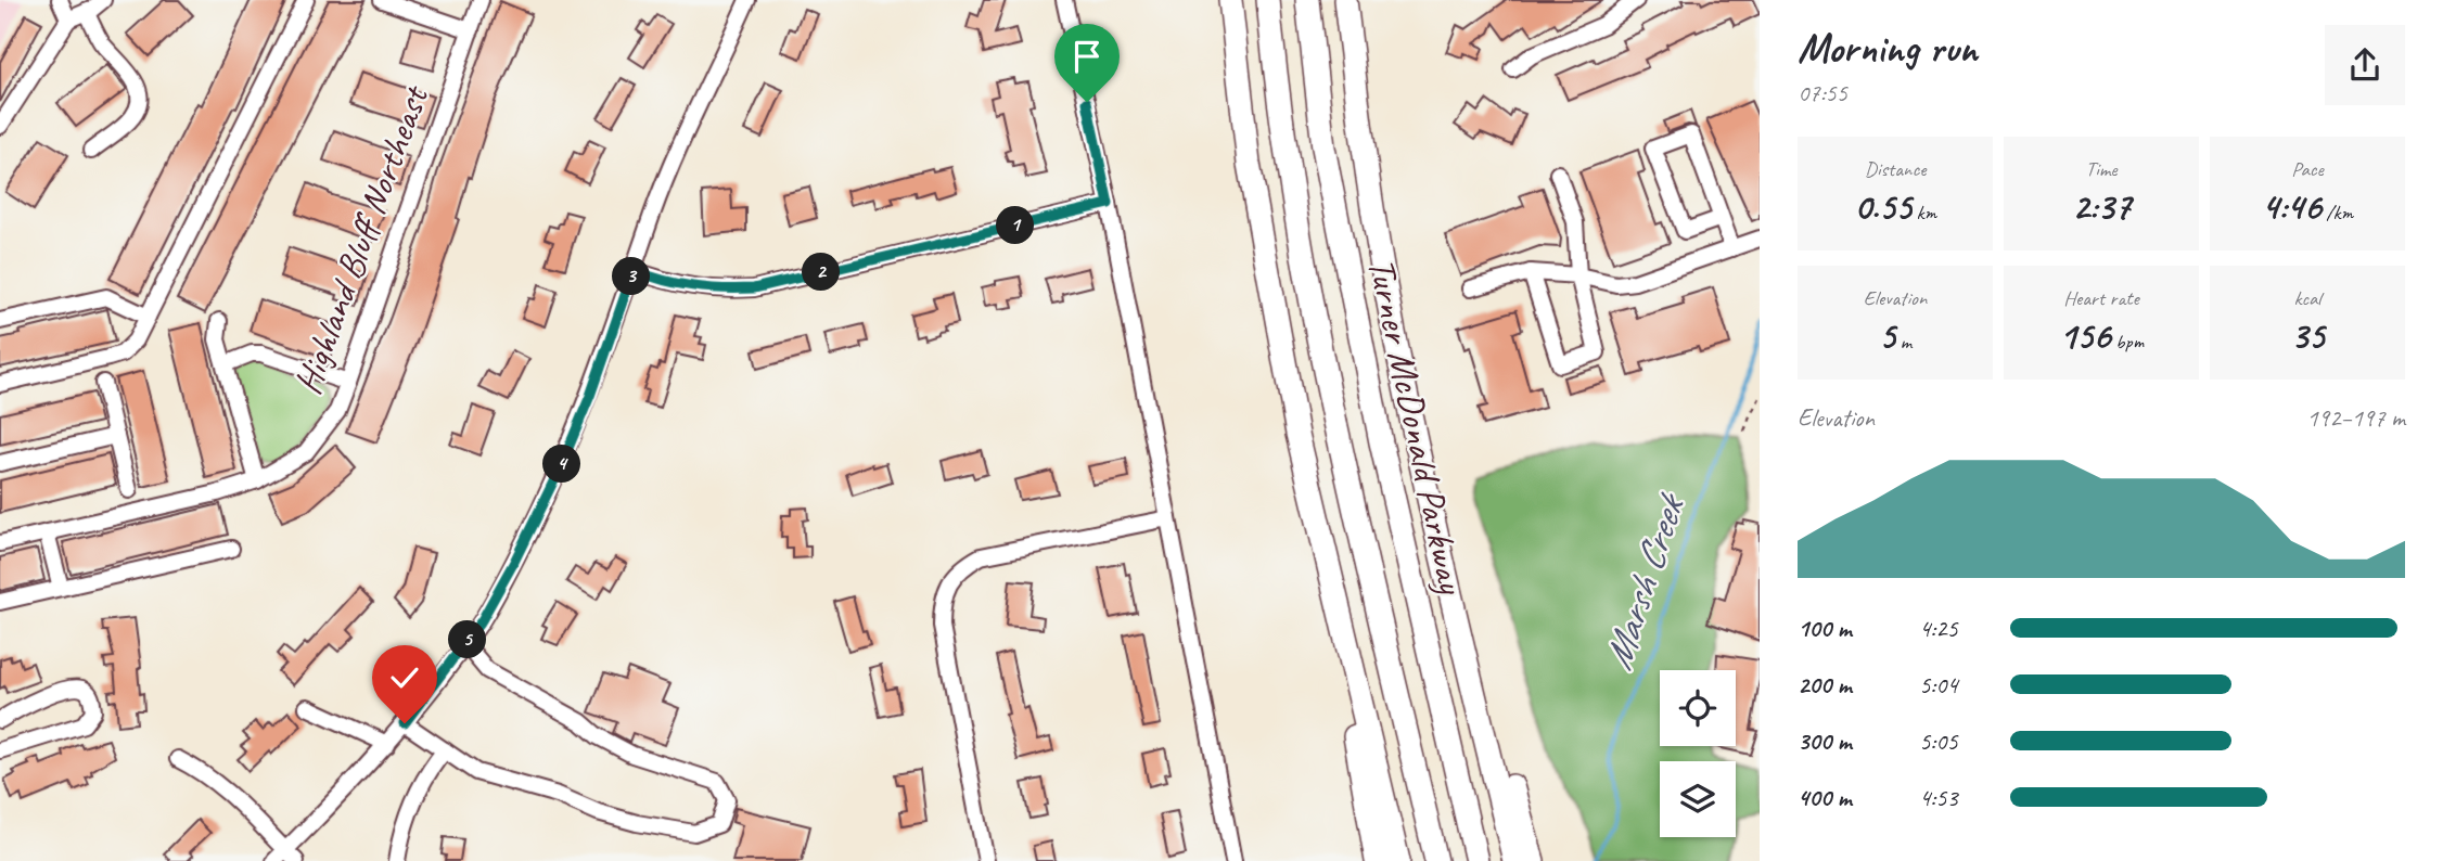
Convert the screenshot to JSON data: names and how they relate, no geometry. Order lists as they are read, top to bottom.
{
  "streets": {
    "highway": ["Turner McDonald Parkway"],
    "street": ["Highland Bluff Northeast"]
  },
  "water": ["Marsh Creek"],
  "page": {
    "heading": ["Morning run", "07:55"],
    "stats": [
      ["Distance", "0.55 km"],
      ["Time", "2:37"],
      ["Pace", "4:46 /km"],
      ["Elevation", "5 m"],
      ["Heart rate", "156 bpm"],
      ["kcal", "35"]
    ],
    "pins": [
      "1",
      "2",
      "3",
      "4",
      "5"
    ],
    "chart": ["Elevation", "192–197 m"],
    "list": [
      {
        "name": "100 m",
        "note": "4:25"
      },
      {
        "name": "200 m",
        "note": "5:04"
      },
      {
        "name": "300 m",
        "note": "5:05"
      },
      {
        "name": "400 m",
        "note": "4:53"
      }
    ]
  }
}
